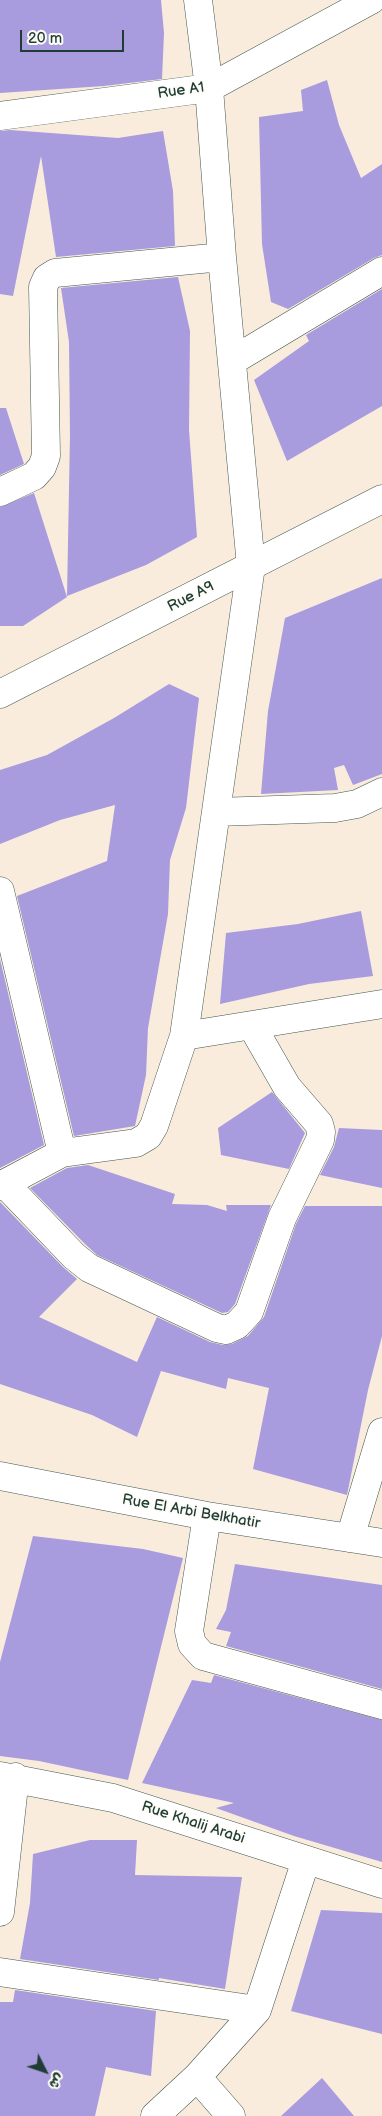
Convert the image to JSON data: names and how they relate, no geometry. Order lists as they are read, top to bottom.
{
  "streets": {
    "street": [
      "Rue A1",
      "Rue A9",
      "Rue El Arbi Belkhatir",
      "Rue Khalij Arabi"
    ]
  },
  "scale_bar": "20 m",
  "north": "bottom right"
}
